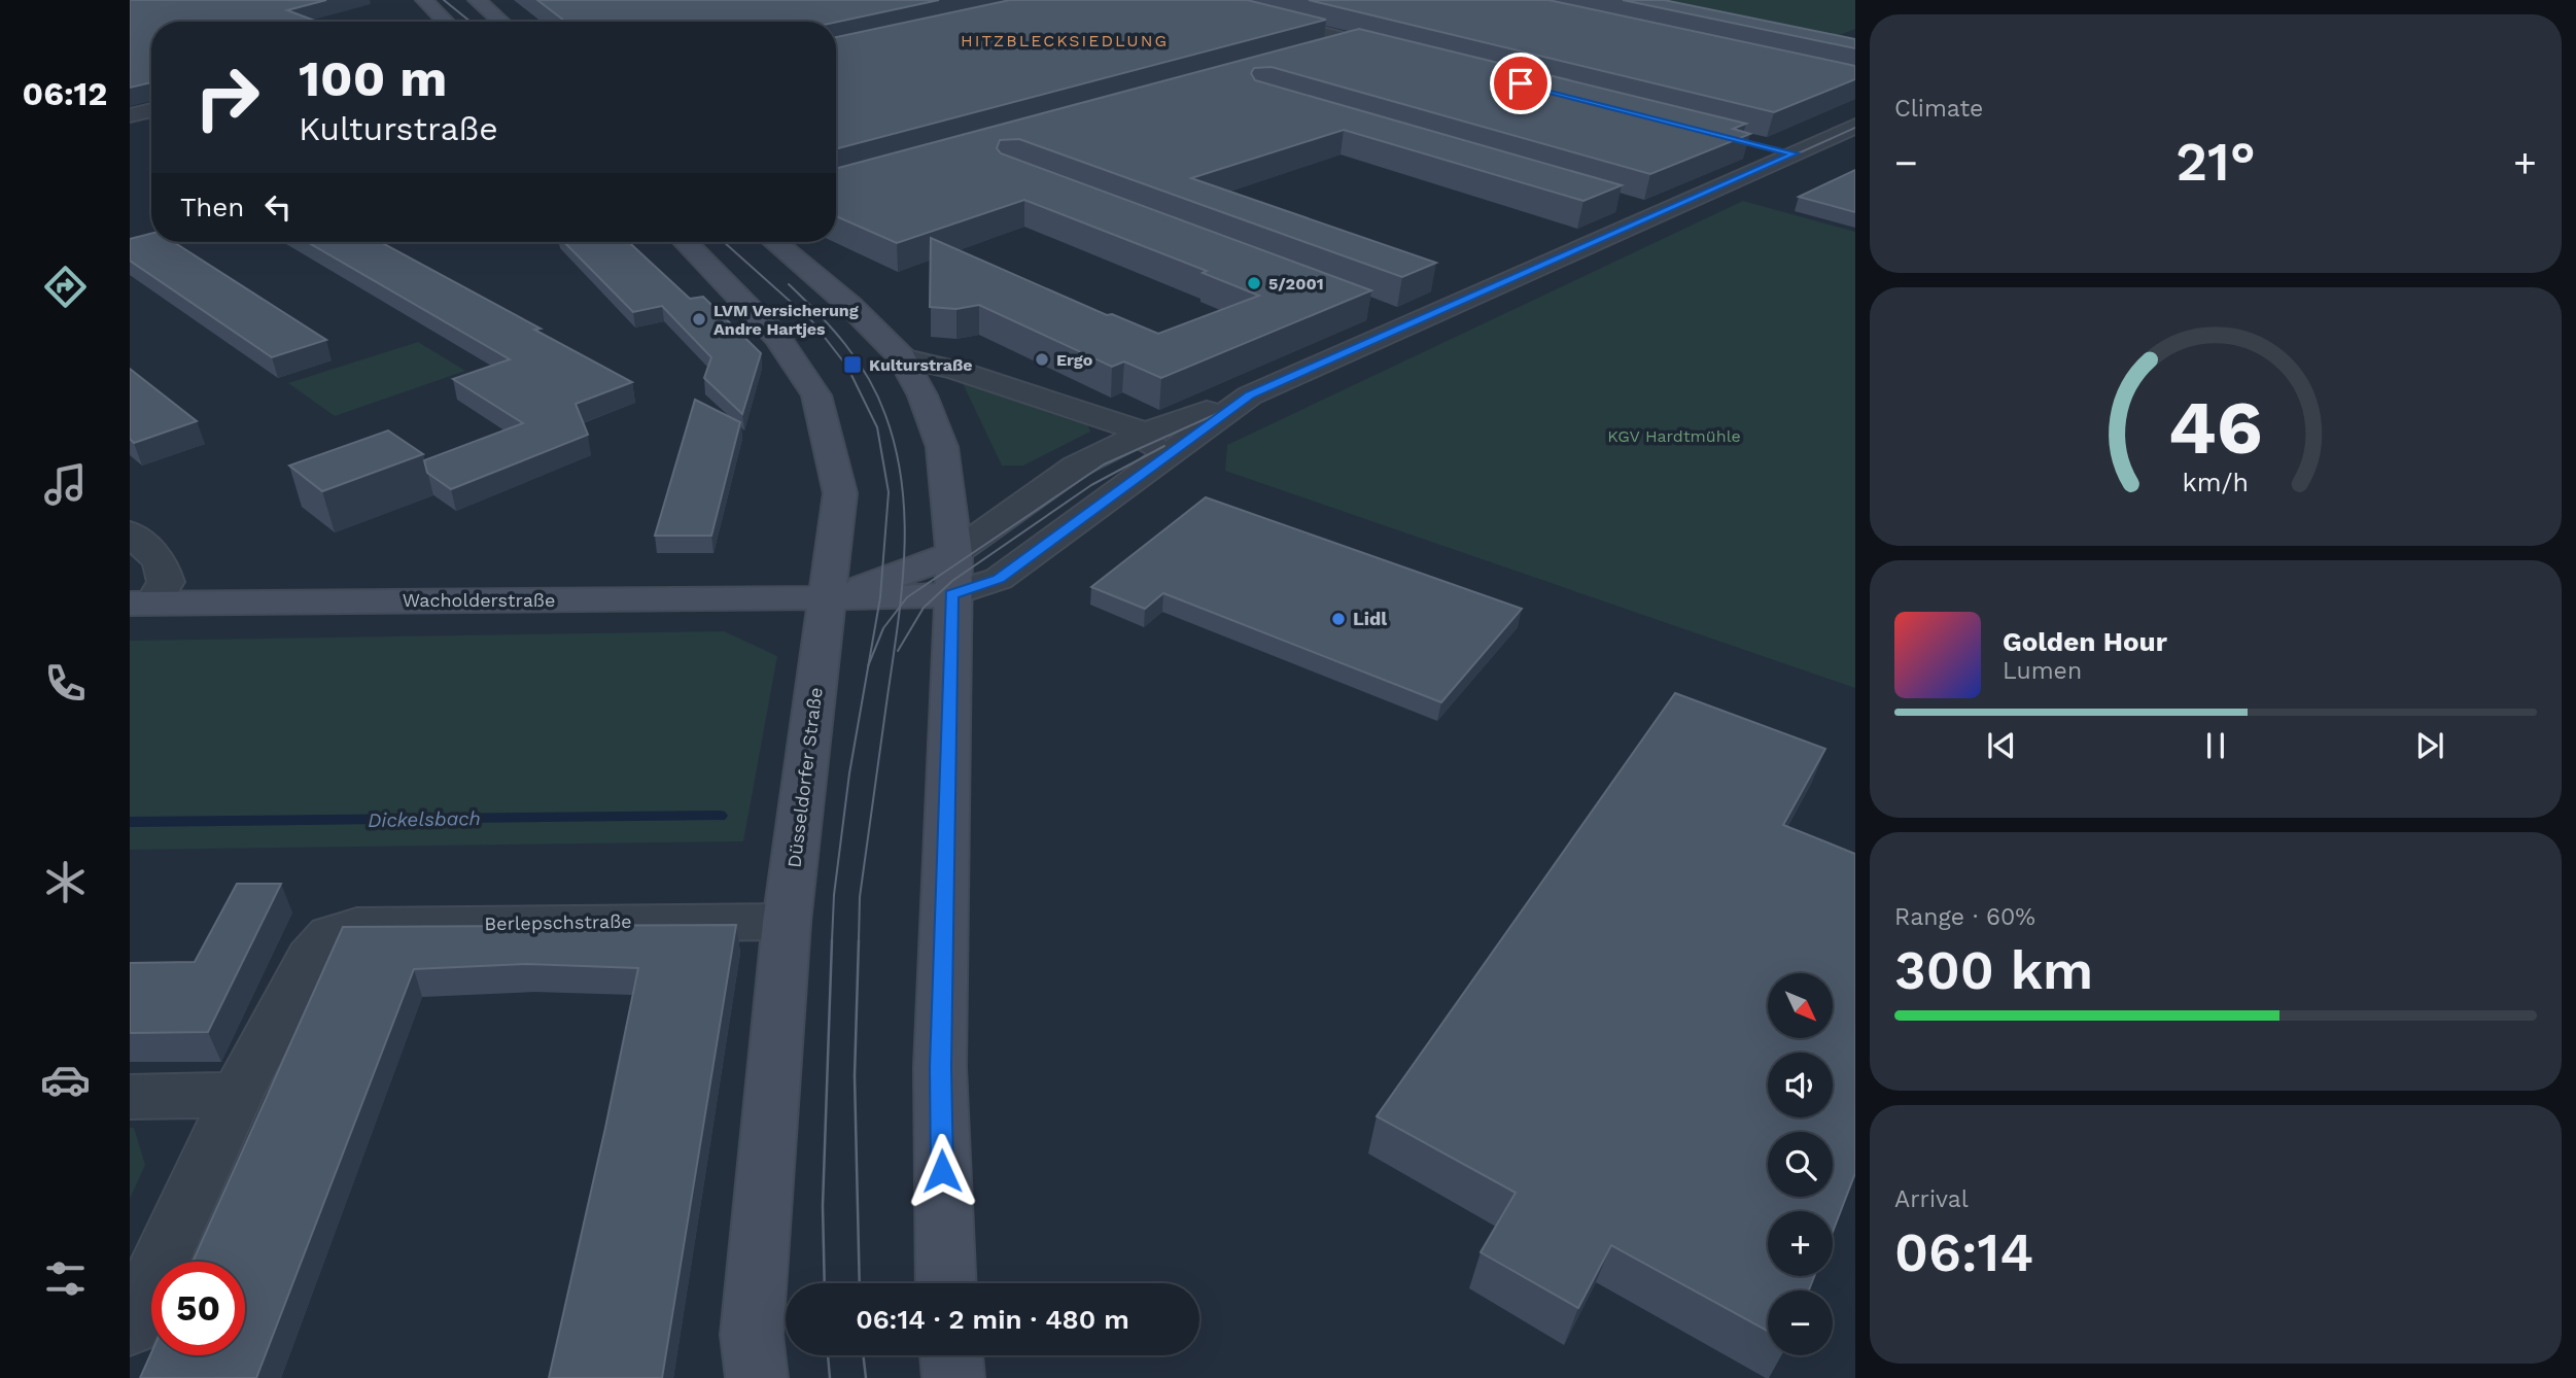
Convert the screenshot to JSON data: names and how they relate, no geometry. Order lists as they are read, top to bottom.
{
  "streets": {
    "main road": ["Wacholderstraße", "Düsseldorfer Straße"],
    "street": ["Berlepschstraße"]
  },
  "crossings": [
    ["Wacholderstraße", "Düsseldorfer Straße"],
    ["Düsseldorfer Straße", "Berlepschstraße"]
  ],
  "districts": ["HITZBLECKSIEDLUNG"],
  "water": ["Dickelsbach"],
  "parks": ["KGV Hardtmühle"],
  "places": {
    "other": [
      "5/2001",
      "LVM Versicherung Andre Hartjes",
      "Ergo",
      "Lidl"
    ],
    "transit": ["Kulturstraße"]
  },
  "north": "bottom right",
  "page": {
    "tabs": "06:12",
    "tile": [
      "Climate",
      ["Range · 60%", "300 km"],
      ["Arrival", "06:14"]
    ],
    "turn": ["100 m", "Kulturstraße"],
    "heat": ["−", "21°", "+"],
    "then": "Then",
    "song": ["Golden Hour", "Lumen"],
    "map_buttons": ["+", "−"],
    "limit": "50",
    "trip": "06:14 · 2 min · 480 m",
    "gauge": ["46", "km/h"]
  }
}
